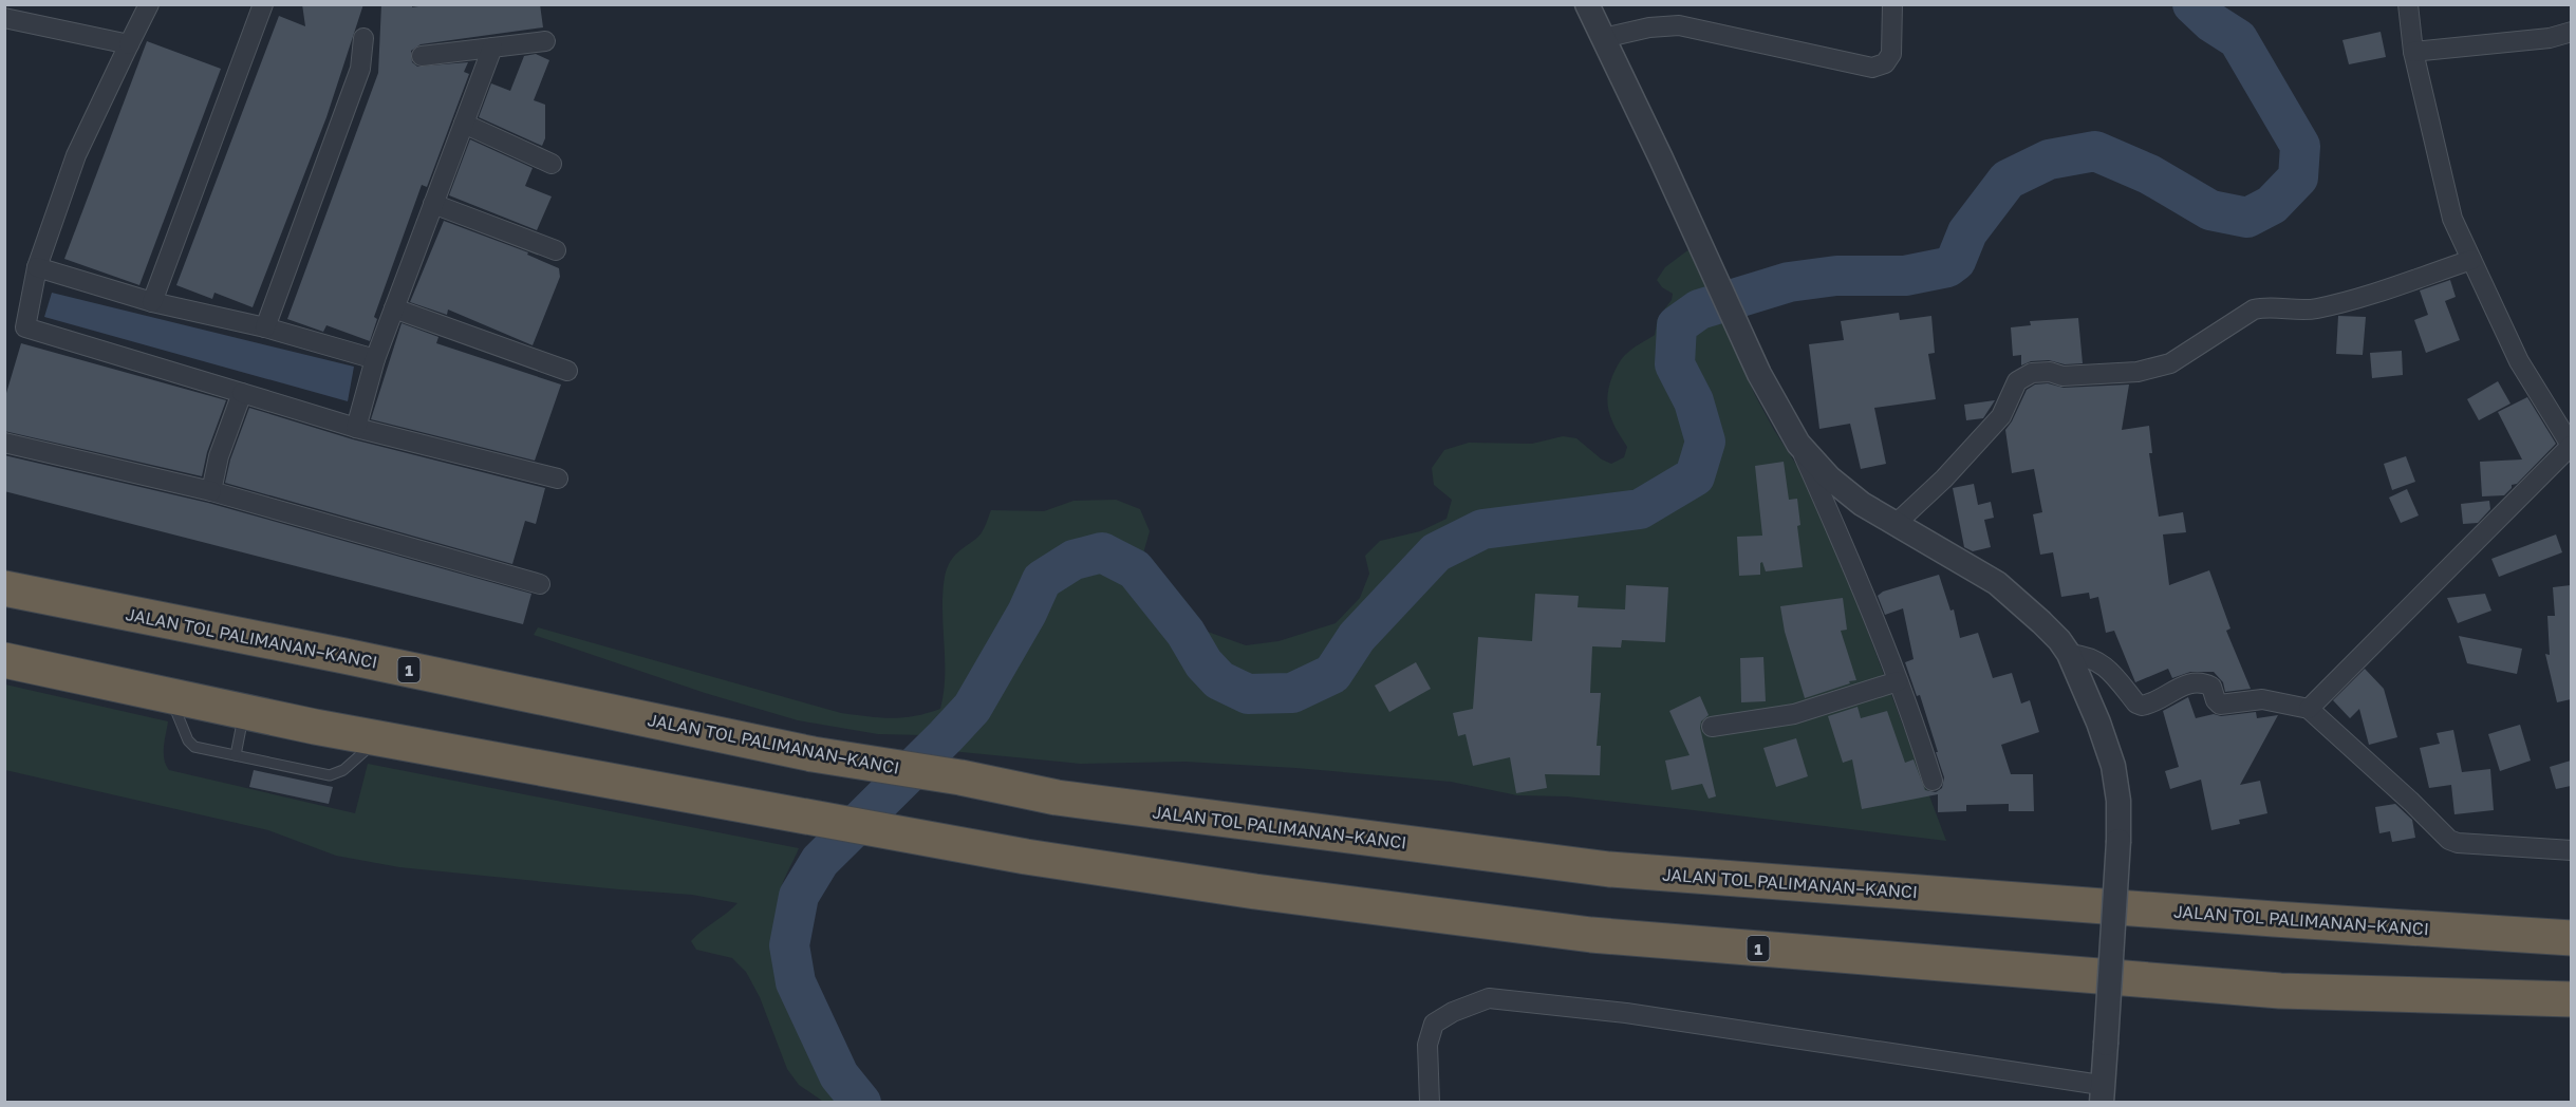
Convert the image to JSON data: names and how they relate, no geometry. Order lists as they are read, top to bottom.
{
  "streets": {
    "highway": ["JALAN TOL PALIMANAN–KANCI", "1"]
  }
}
